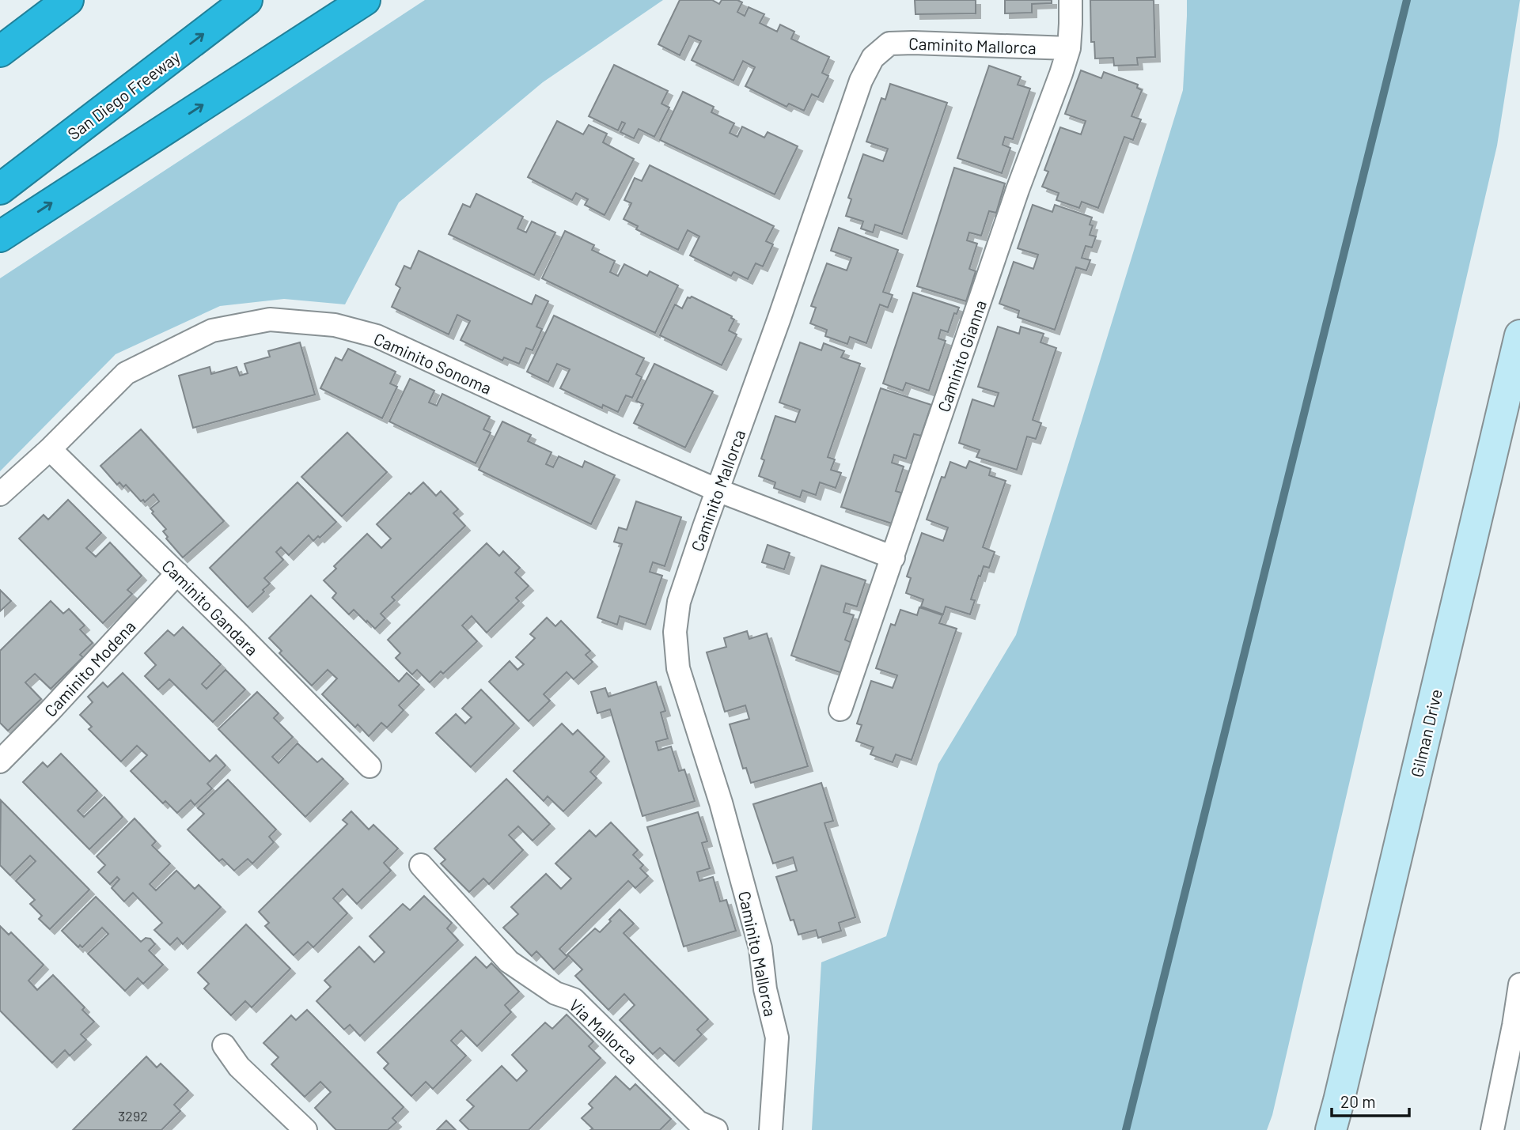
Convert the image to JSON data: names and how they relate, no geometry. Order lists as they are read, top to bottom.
{
  "streets": {
    "highway": ["San Diego Freeway"],
    "main road": ["Gilman Drive"],
    "street": [
      "Caminito Mallorca",
      "Caminito Gianna",
      "Caminito Sonoma",
      "Caminito Gandara",
      "Caminito Modena",
      "Via Mallorca"
    ]
  },
  "crossings": [
    ["Caminito Mallorca", "Caminito Gianna"],
    ["Caminito Mallorca", "Caminito Sonoma"],
    ["Caminito Gianna", "Caminito Sonoma"],
    ["Caminito Sonoma", "Caminito Gandara"],
    ["Caminito Gandara", "Caminito Modena"]
  ],
  "house_numbers": ["3292"],
  "scale_bar": "20 m"
}
